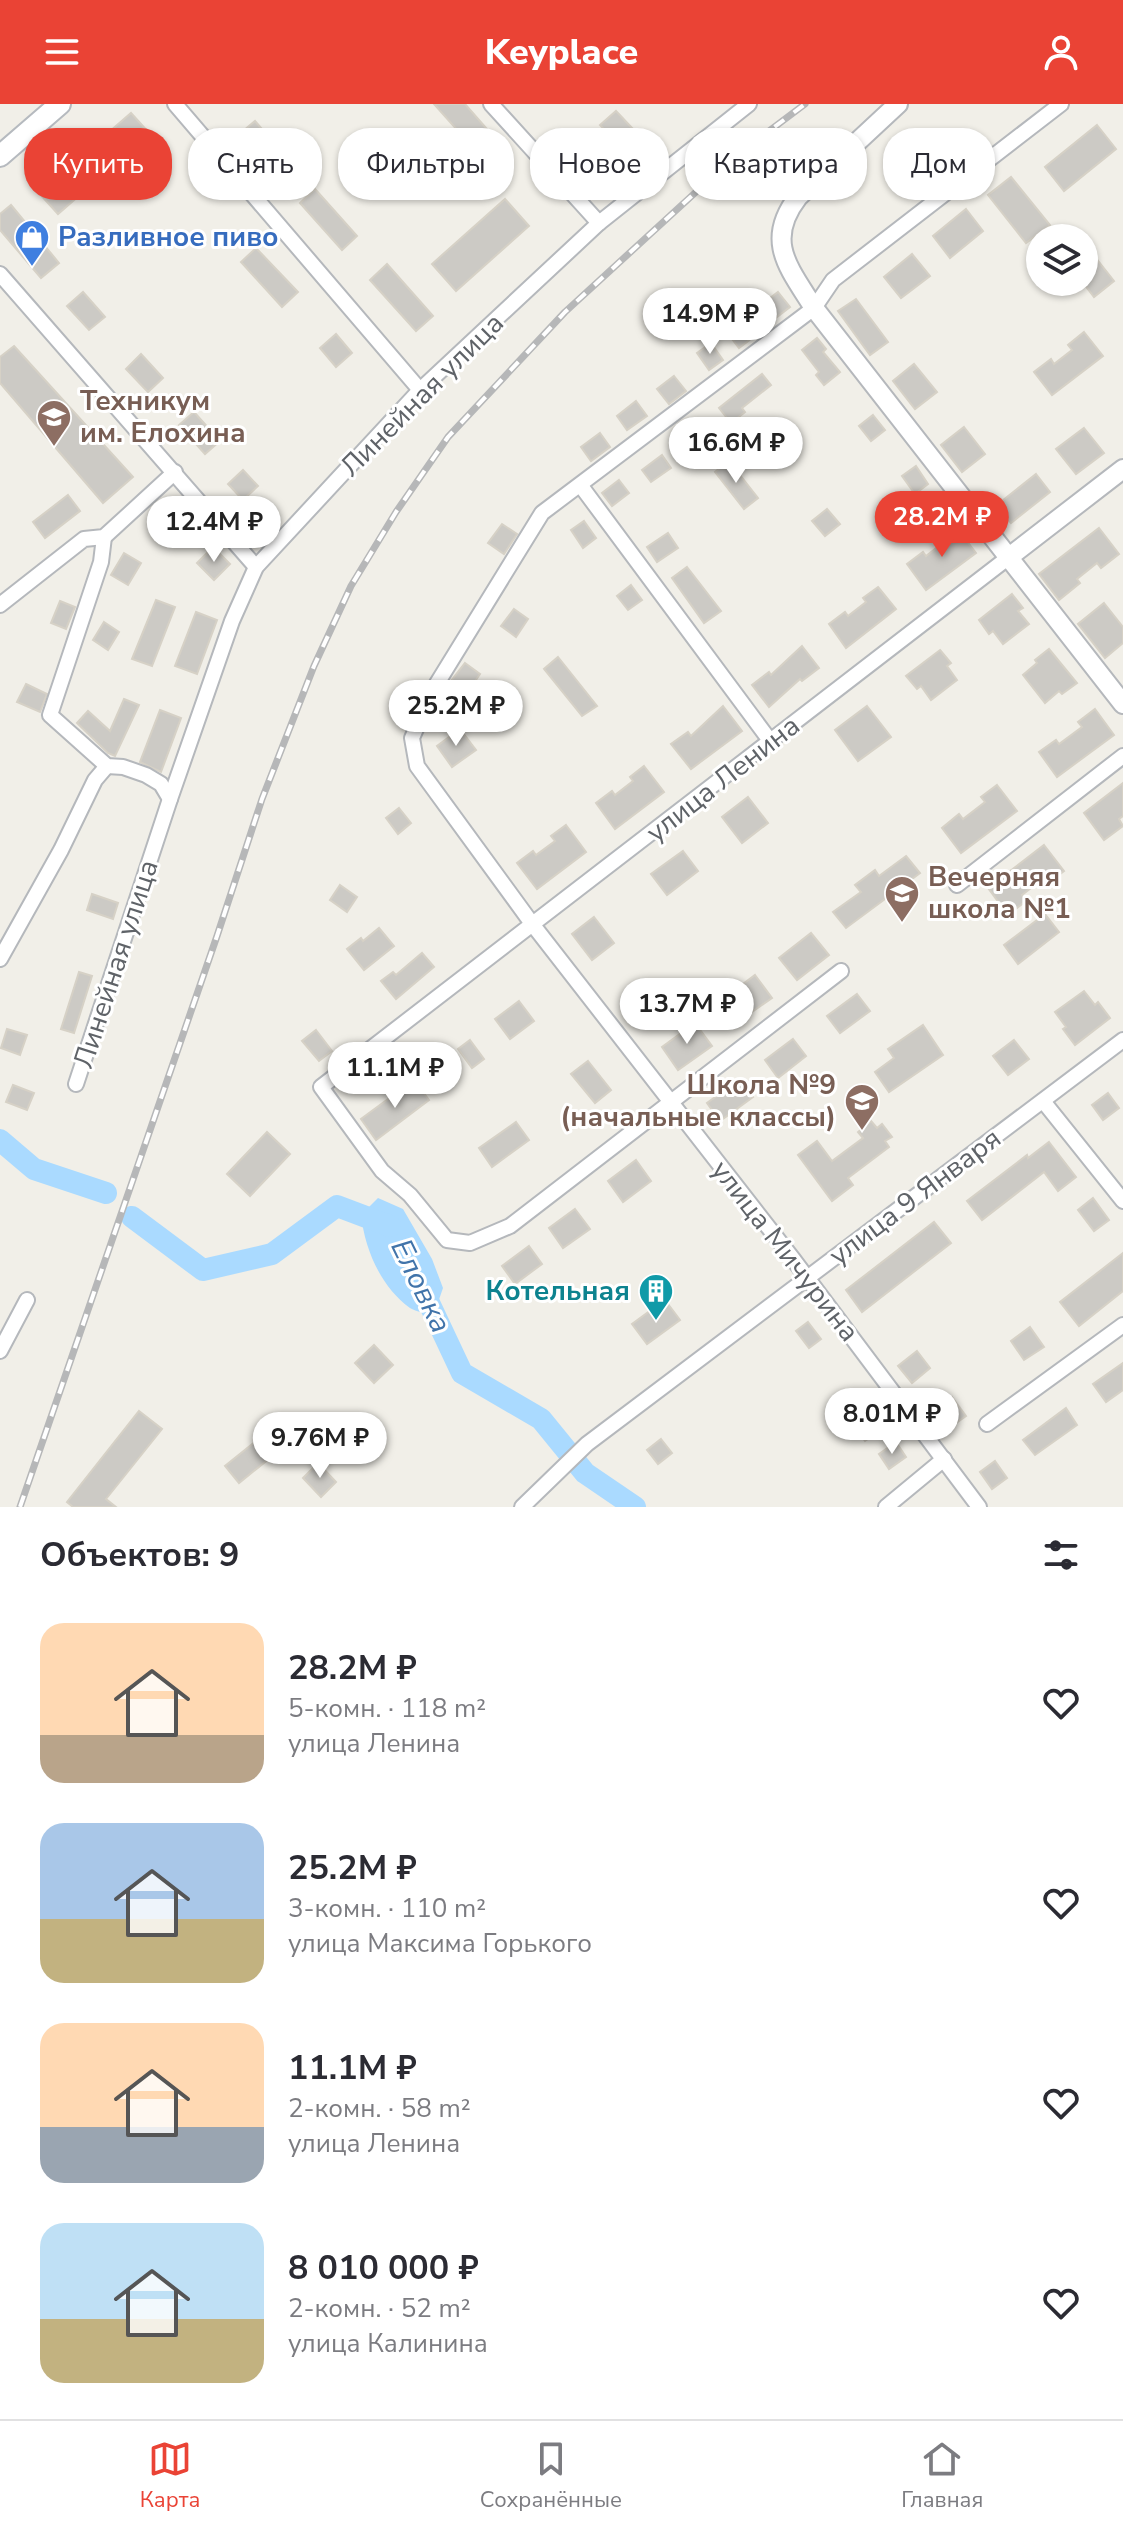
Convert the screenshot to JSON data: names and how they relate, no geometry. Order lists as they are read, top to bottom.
{
  "streets": {
    "street": [
      "Линейная улица",
      "улица Ленина",
      "улица 9 Января",
      "улица Мичурина"
    ]
  },
  "crossings": [
    ["улица Ленина", "улица Мичурина"],
    ["улица 9 Января", "улица Мичурина"]
  ],
  "water": ["Еловка"],
  "places": {
    "shop": ["Разливное пиво"],
    "school or university": ["Техникум им. Елохина", "Вечерняя школа №1", "Школа №9 (начальные классы)"],
    "building": ["Котельная"]
  },
  "page": {
    "header": "Keyplace",
    "chip": [
      "Купить",
      "Снять",
      "Фильтры",
      "Новое",
      "Квартира",
      "Дом"
    ],
    "price": [
      "14.9M ₽",
      "16.6M ₽",
      "28.2M ₽",
      "12.4M ₽",
      "25.2M ₽",
      "13.7M ₽",
      "11.1M ₽",
      "8.01M ₽",
      "9.76M ₽"
    ],
    "heading": "Объектов: 9",
    "list": [
      {
        "name": "28.2M ₽",
        "note": "5-комн. · 118 m² · улица Ленина"
      },
      {
        "name": "25.2M ₽",
        "note": "3-комн. · 110 m² · улица Максима Горького"
      },
      {
        "name": "11.1M ₽",
        "note": "2-комн. · 58 m² · улица Ленина"
      },
      {
        "name": "8 010 000 ₽",
        "note": "2-комн. · 52 m² · улица Калинина"
      }
    ],
    "tabs": ["Карта", "Сохранённые", "Главная"]
  }
}
